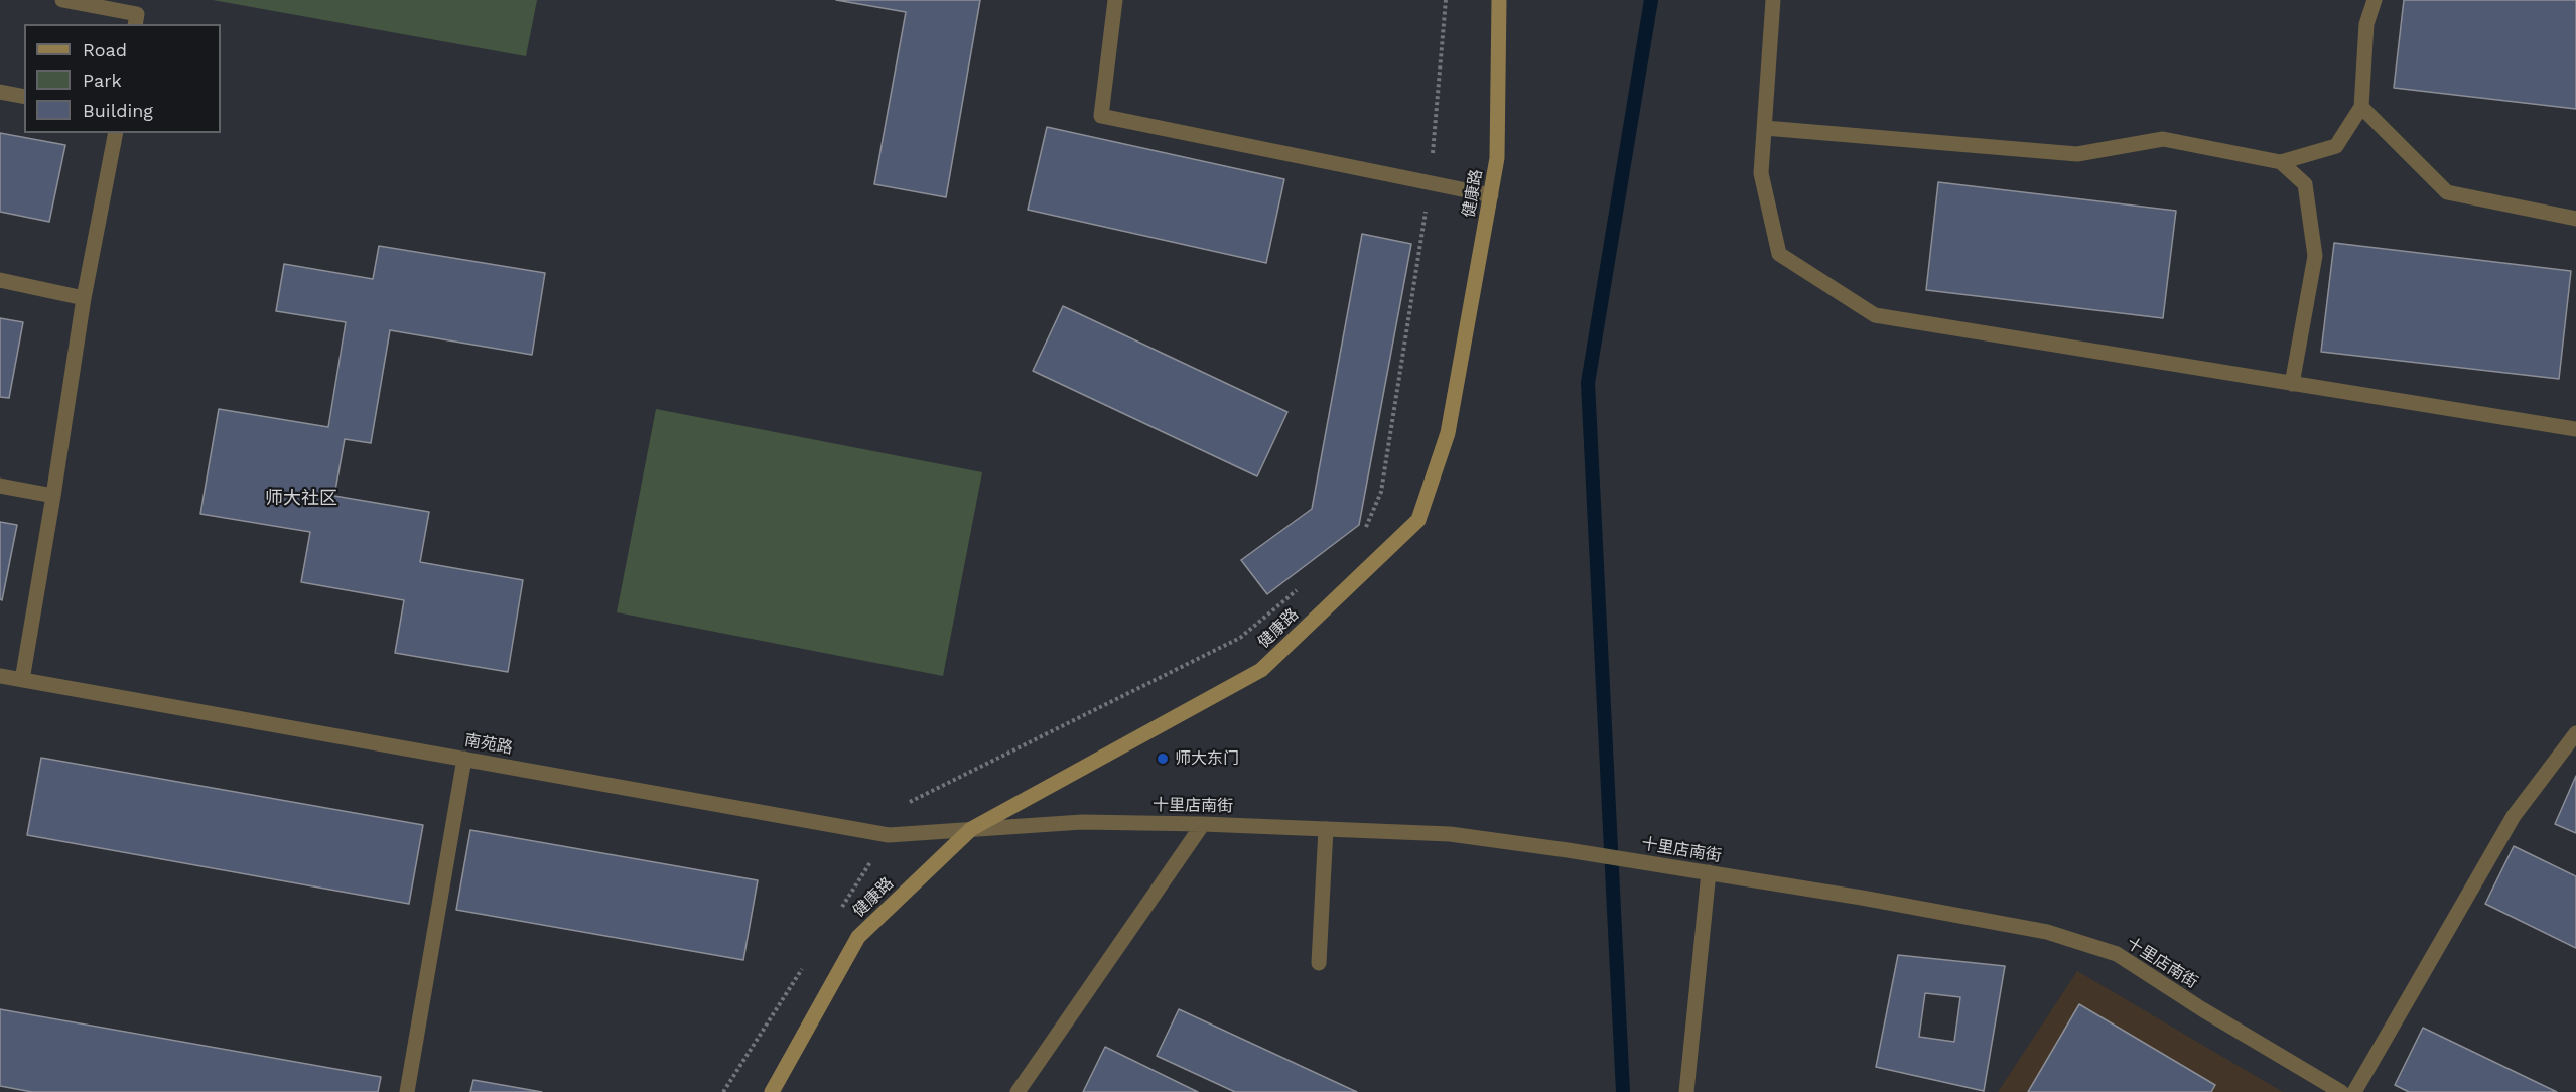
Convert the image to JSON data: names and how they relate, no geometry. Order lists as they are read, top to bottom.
{
  "streets": {
    "main road": ["健康路"],
    "street": ["南苑路", "十里店南街"]
  },
  "crossings": [
    ["健康路", "南苑路"],
    ["健康路", "十里店南街"],
    ["南苑路", "十里店南街"]
  ],
  "districts": ["师大社区"],
  "places": ["师大东门"],
  "legend": ["Road", "Park", "Building"]
}
